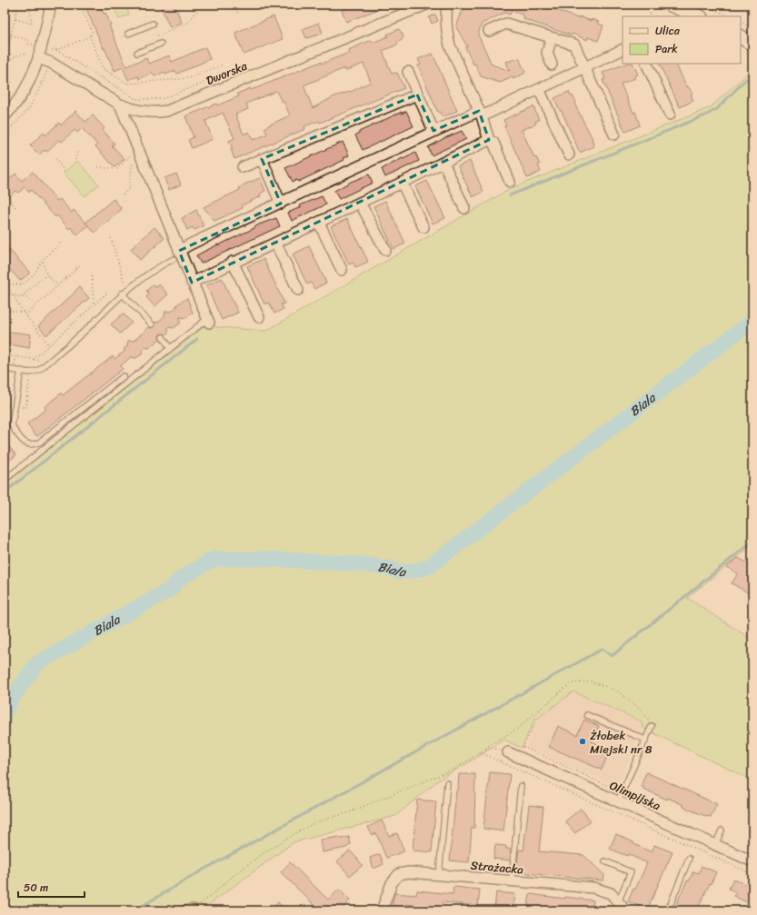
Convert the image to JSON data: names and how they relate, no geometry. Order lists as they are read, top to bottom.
{
  "streets": {
    "street": ["Dworska", "Olimpijska", "Strażacka"]
  },
  "water": ["Biala"],
  "places": ["Żłobek Miejski nr 8"],
  "legend": ["Ulica", "Park"],
  "scale_bar": "50 m"
}
